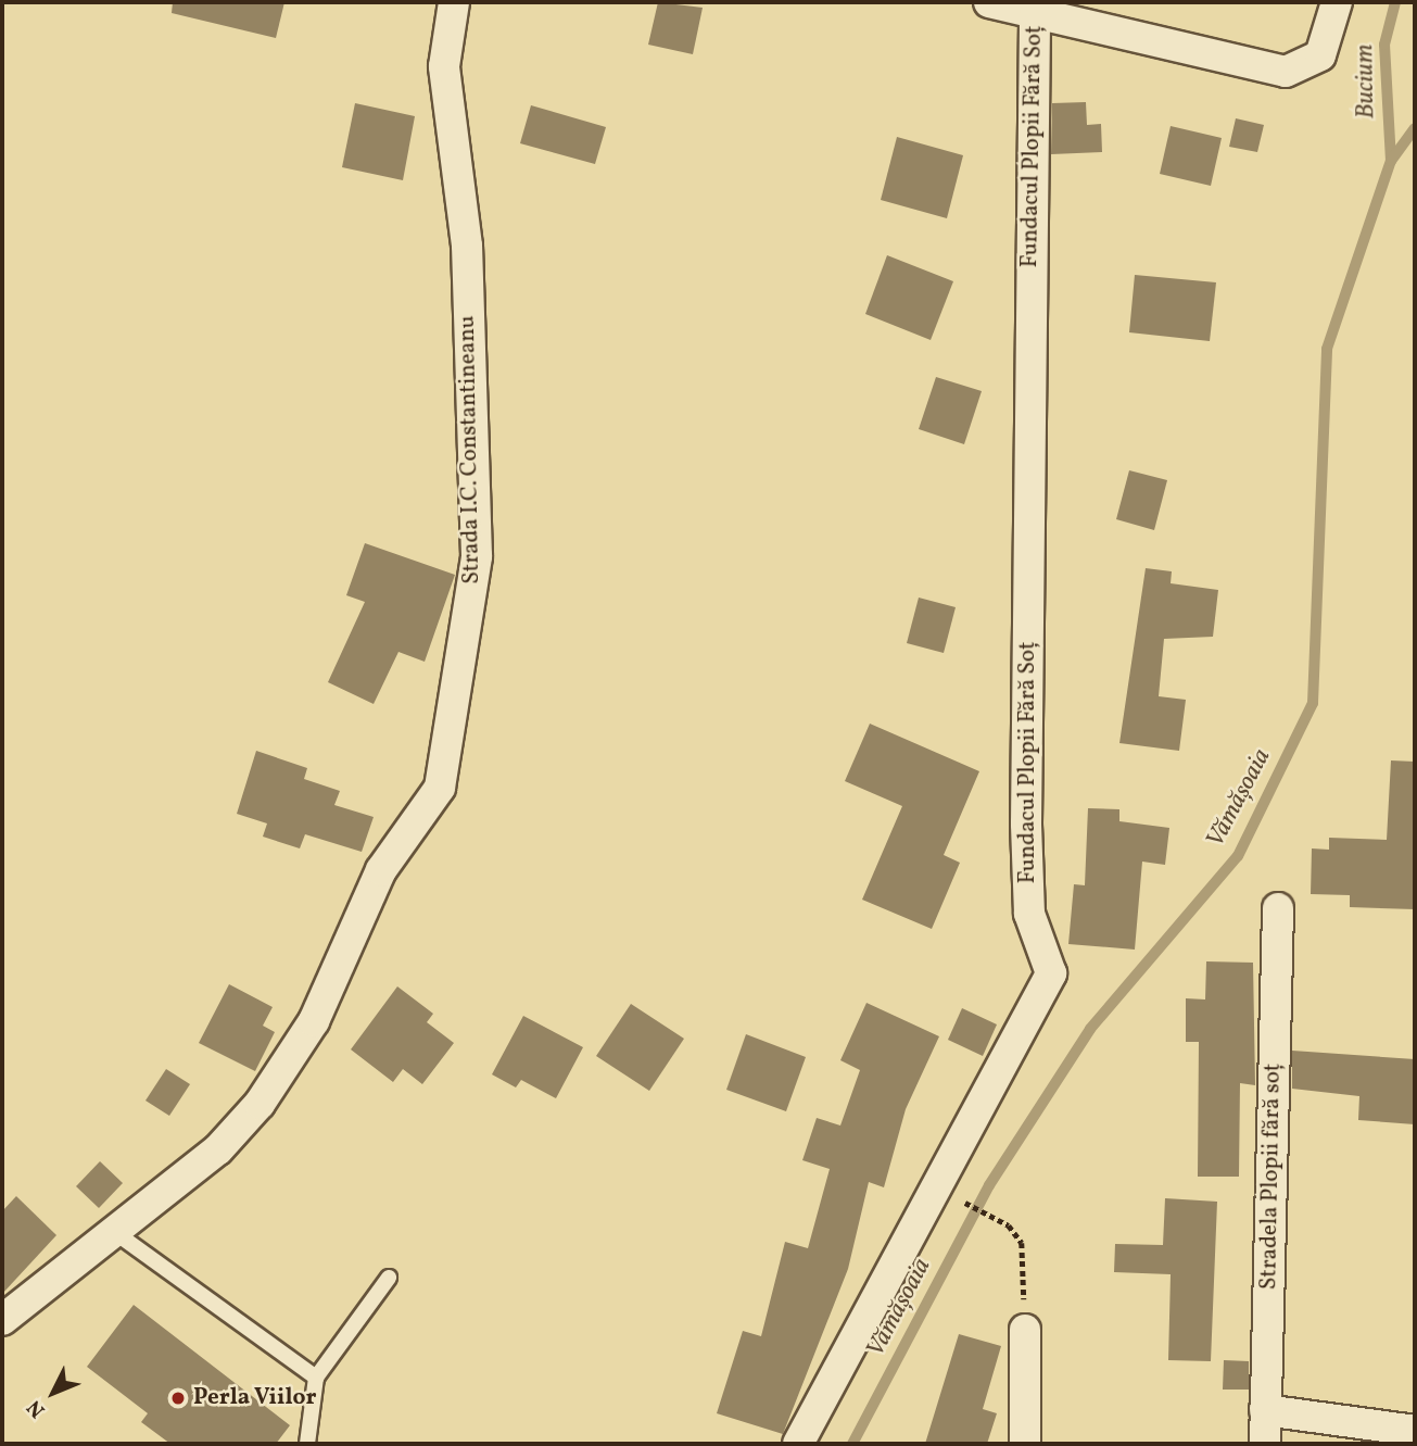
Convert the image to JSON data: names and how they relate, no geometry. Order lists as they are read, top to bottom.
{
  "streets": {
    "street": ["Fundacul Plopii Fără Soț", "Strada I.C. Constantineanu", "Stradela Plopii fără soț"]
  },
  "water": ["Bucium", "Vămășoaia"],
  "places": ["Perla Viilor"],
  "north": "bottom left"
}
